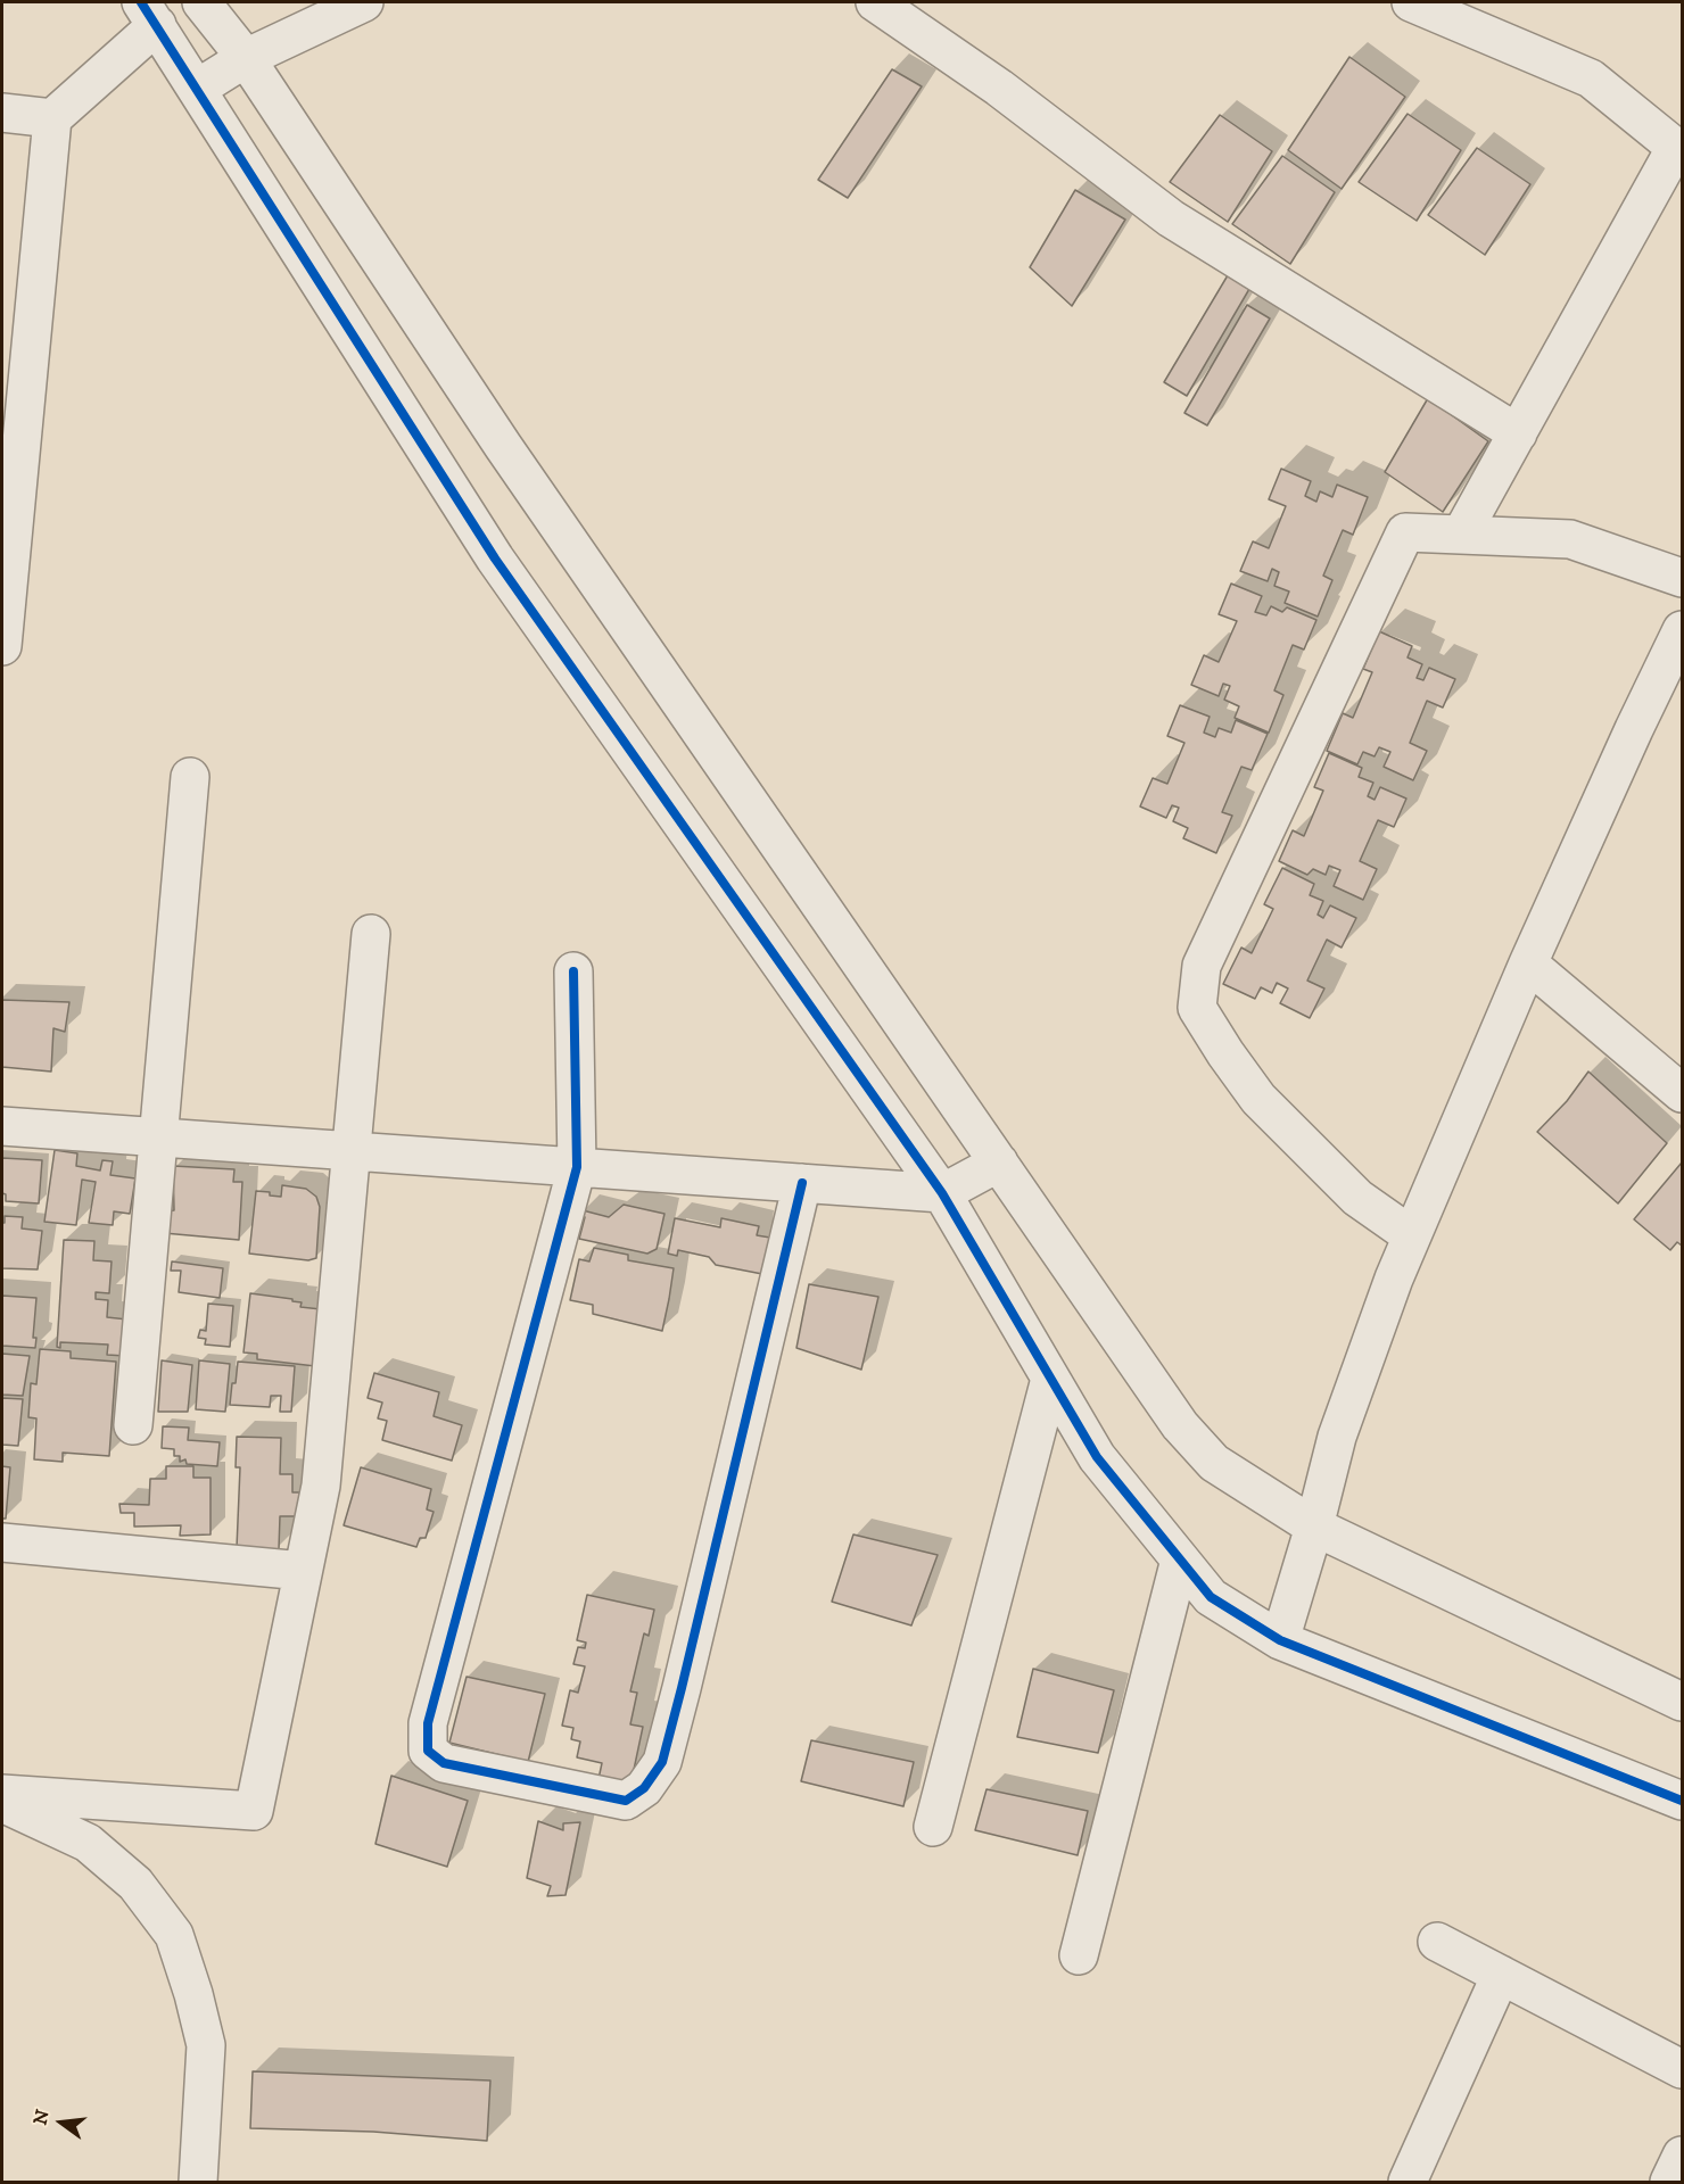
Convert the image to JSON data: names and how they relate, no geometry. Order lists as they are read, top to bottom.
{
  "north": "left"
}
